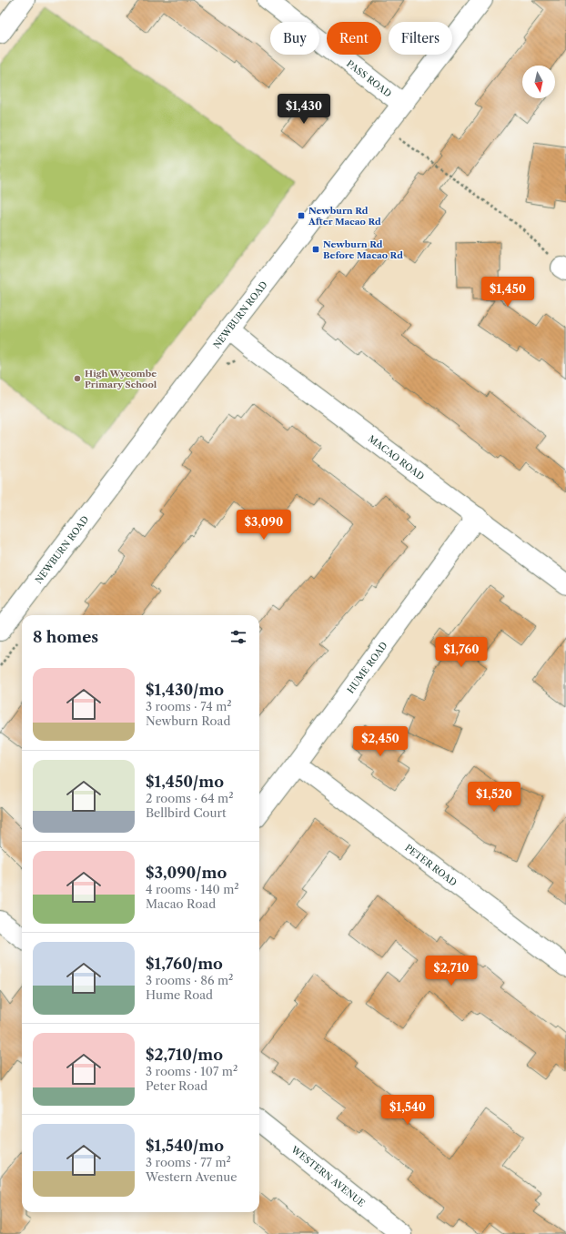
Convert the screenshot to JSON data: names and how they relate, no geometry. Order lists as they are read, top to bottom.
{
  "streets": {
    "street": [
      "PASS ROAD",
      "NEWBURN ROAD",
      "MACAO ROAD",
      "HUME ROAD",
      "PETER ROAD",
      "WESTERN AVENUE"
    ]
  },
  "crossings": [
    ["PASS ROAD", "NEWBURN ROAD"],
    ["NEWBURN ROAD", "MACAO ROAD"],
    ["MACAO ROAD", "HUME ROAD"],
    ["HUME ROAD", "PETER ROAD"]
  ],
  "places": {
    "transit": ["Newburn Rd After Macao Rd", "Newburn Rd Before Macao Rd"],
    "other": ["High Wycombe Primary School"]
  },
  "north": "bottom",
  "page": {
    "chip": ["Buy", "Rent", "Filters"],
    "price": [
      "$1,430",
      "$1,450",
      "$3,090",
      "$1,760",
      "$2,450",
      "$1,520",
      "$2,710",
      "$1,540"
    ],
    "heading": "8 homes",
    "list": [
      {
        "name": "$1,430/mo",
        "note": "3 rooms · 74 m² · Newburn Road"
      },
      {
        "name": "$1,450/mo",
        "note": "2 rooms · 64 m² · Bellbird Court"
      },
      {
        "name": "$3,090/mo",
        "note": "4 rooms · 140 m² · Macao Road"
      },
      {
        "name": "$1,760/mo",
        "note": "3 rooms · 86 m² · Hume Road"
      },
      {
        "name": "$2,710/mo",
        "note": "3 rooms · 107 m² · Peter Road"
      },
      {
        "name": "$1,540/mo",
        "note": "3 rooms · 77 m² · Western Avenue"
      }
    ]
  }
}
